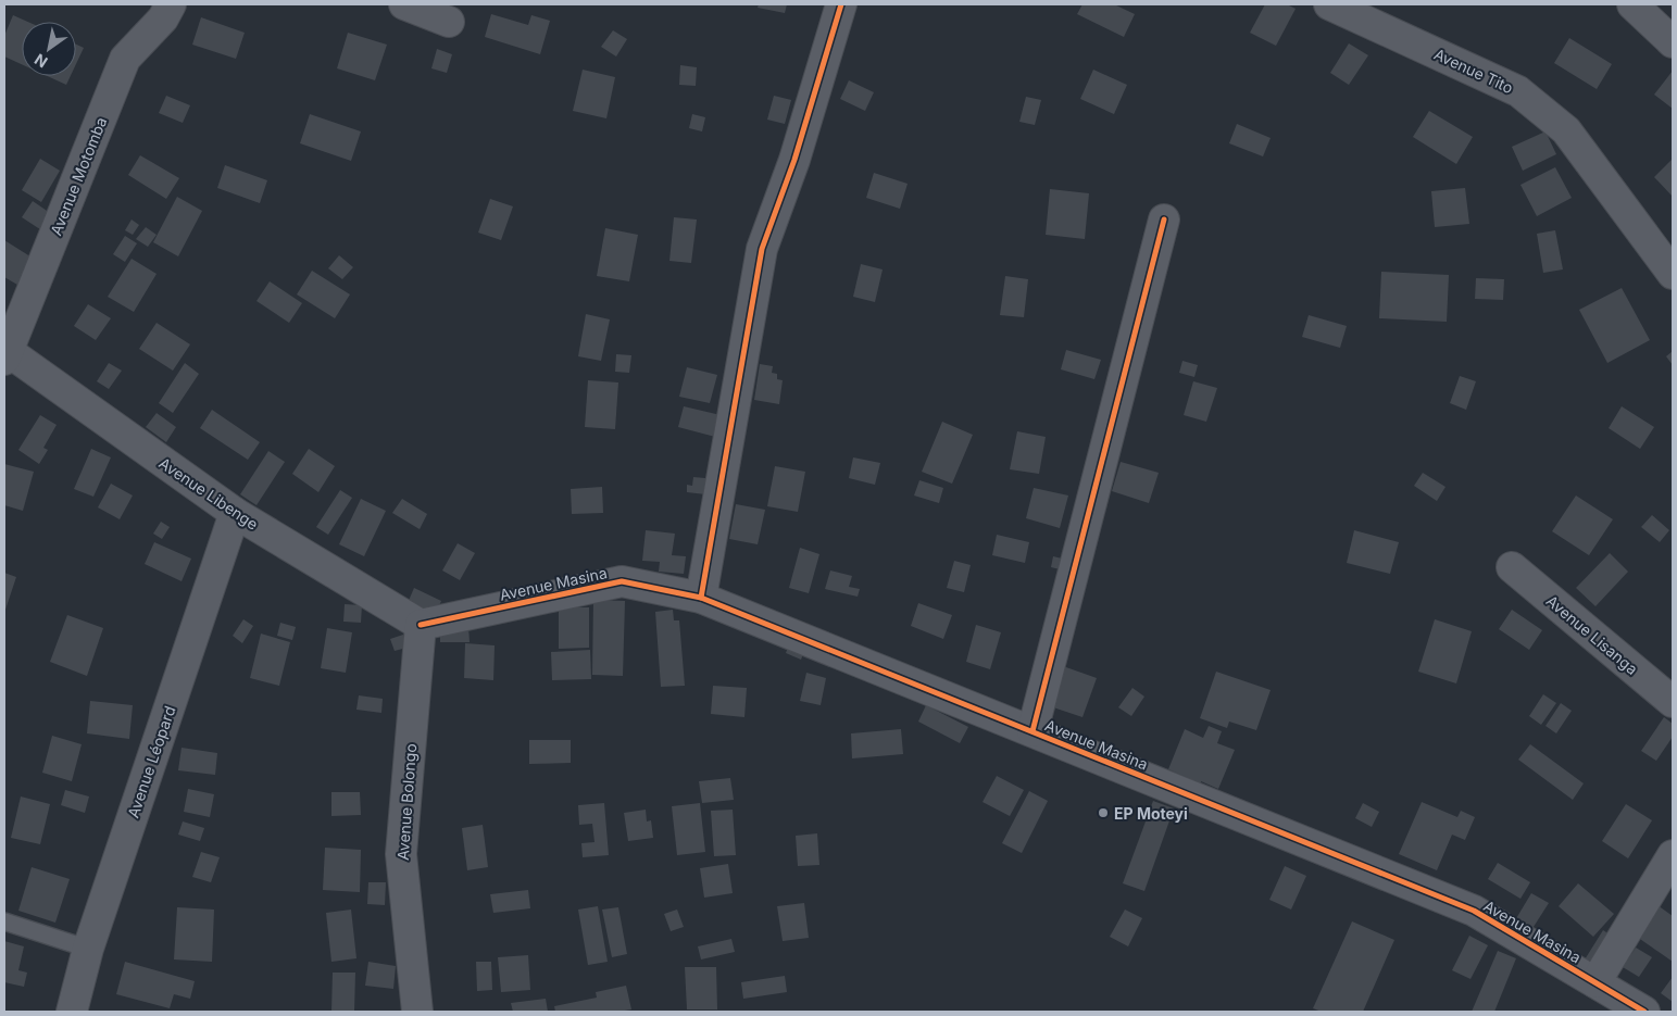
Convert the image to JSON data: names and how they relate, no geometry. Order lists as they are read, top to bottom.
{
  "streets": {
    "street": [
      "Avenue Tito",
      "Avenue Motomba",
      "Avenue Libenge",
      "Avenue Masina",
      "Avenue Lisanga",
      "Avenue Léopard",
      "Avenue Bolongo"
    ]
  },
  "crossings": [
    ["Avenue Motomba", "Avenue Libenge"],
    ["Avenue Libenge", "Avenue Masina"],
    ["Avenue Libenge", "Avenue Léopard"],
    ["Avenue Libenge", "Avenue Bolongo"],
    ["Avenue Masina", "Avenue Bolongo"]
  ],
  "places": ["EP Moteyi"],
  "north": "bottom left"
}
